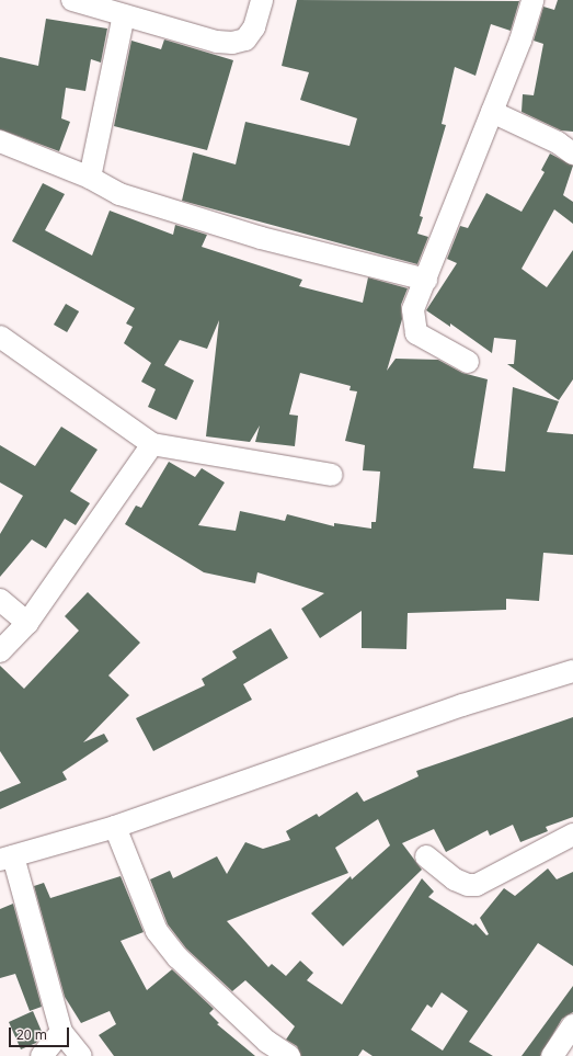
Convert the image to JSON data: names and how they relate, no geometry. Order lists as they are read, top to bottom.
{
  "scale_bar": "20 m"
}
